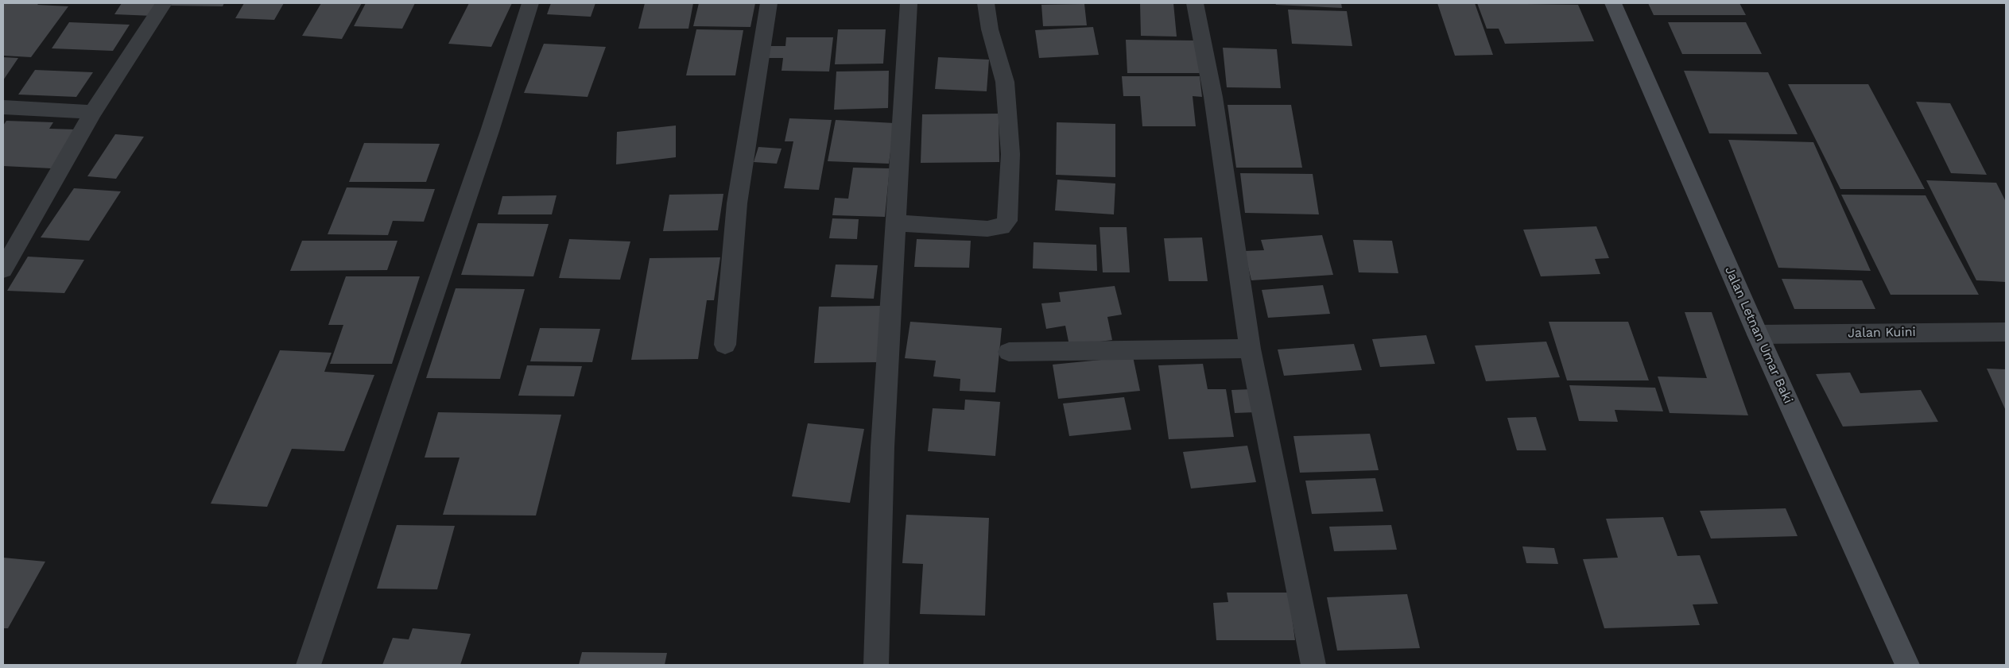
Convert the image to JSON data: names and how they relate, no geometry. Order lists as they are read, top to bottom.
{
  "streets": {
    "street": ["Jalan Kuini", "Jalan Letnan Umar Baki"]
  },
  "crossings": [
    ["Jalan Kuini", "Jalan Letnan Umar Baki"]
  ]
}
